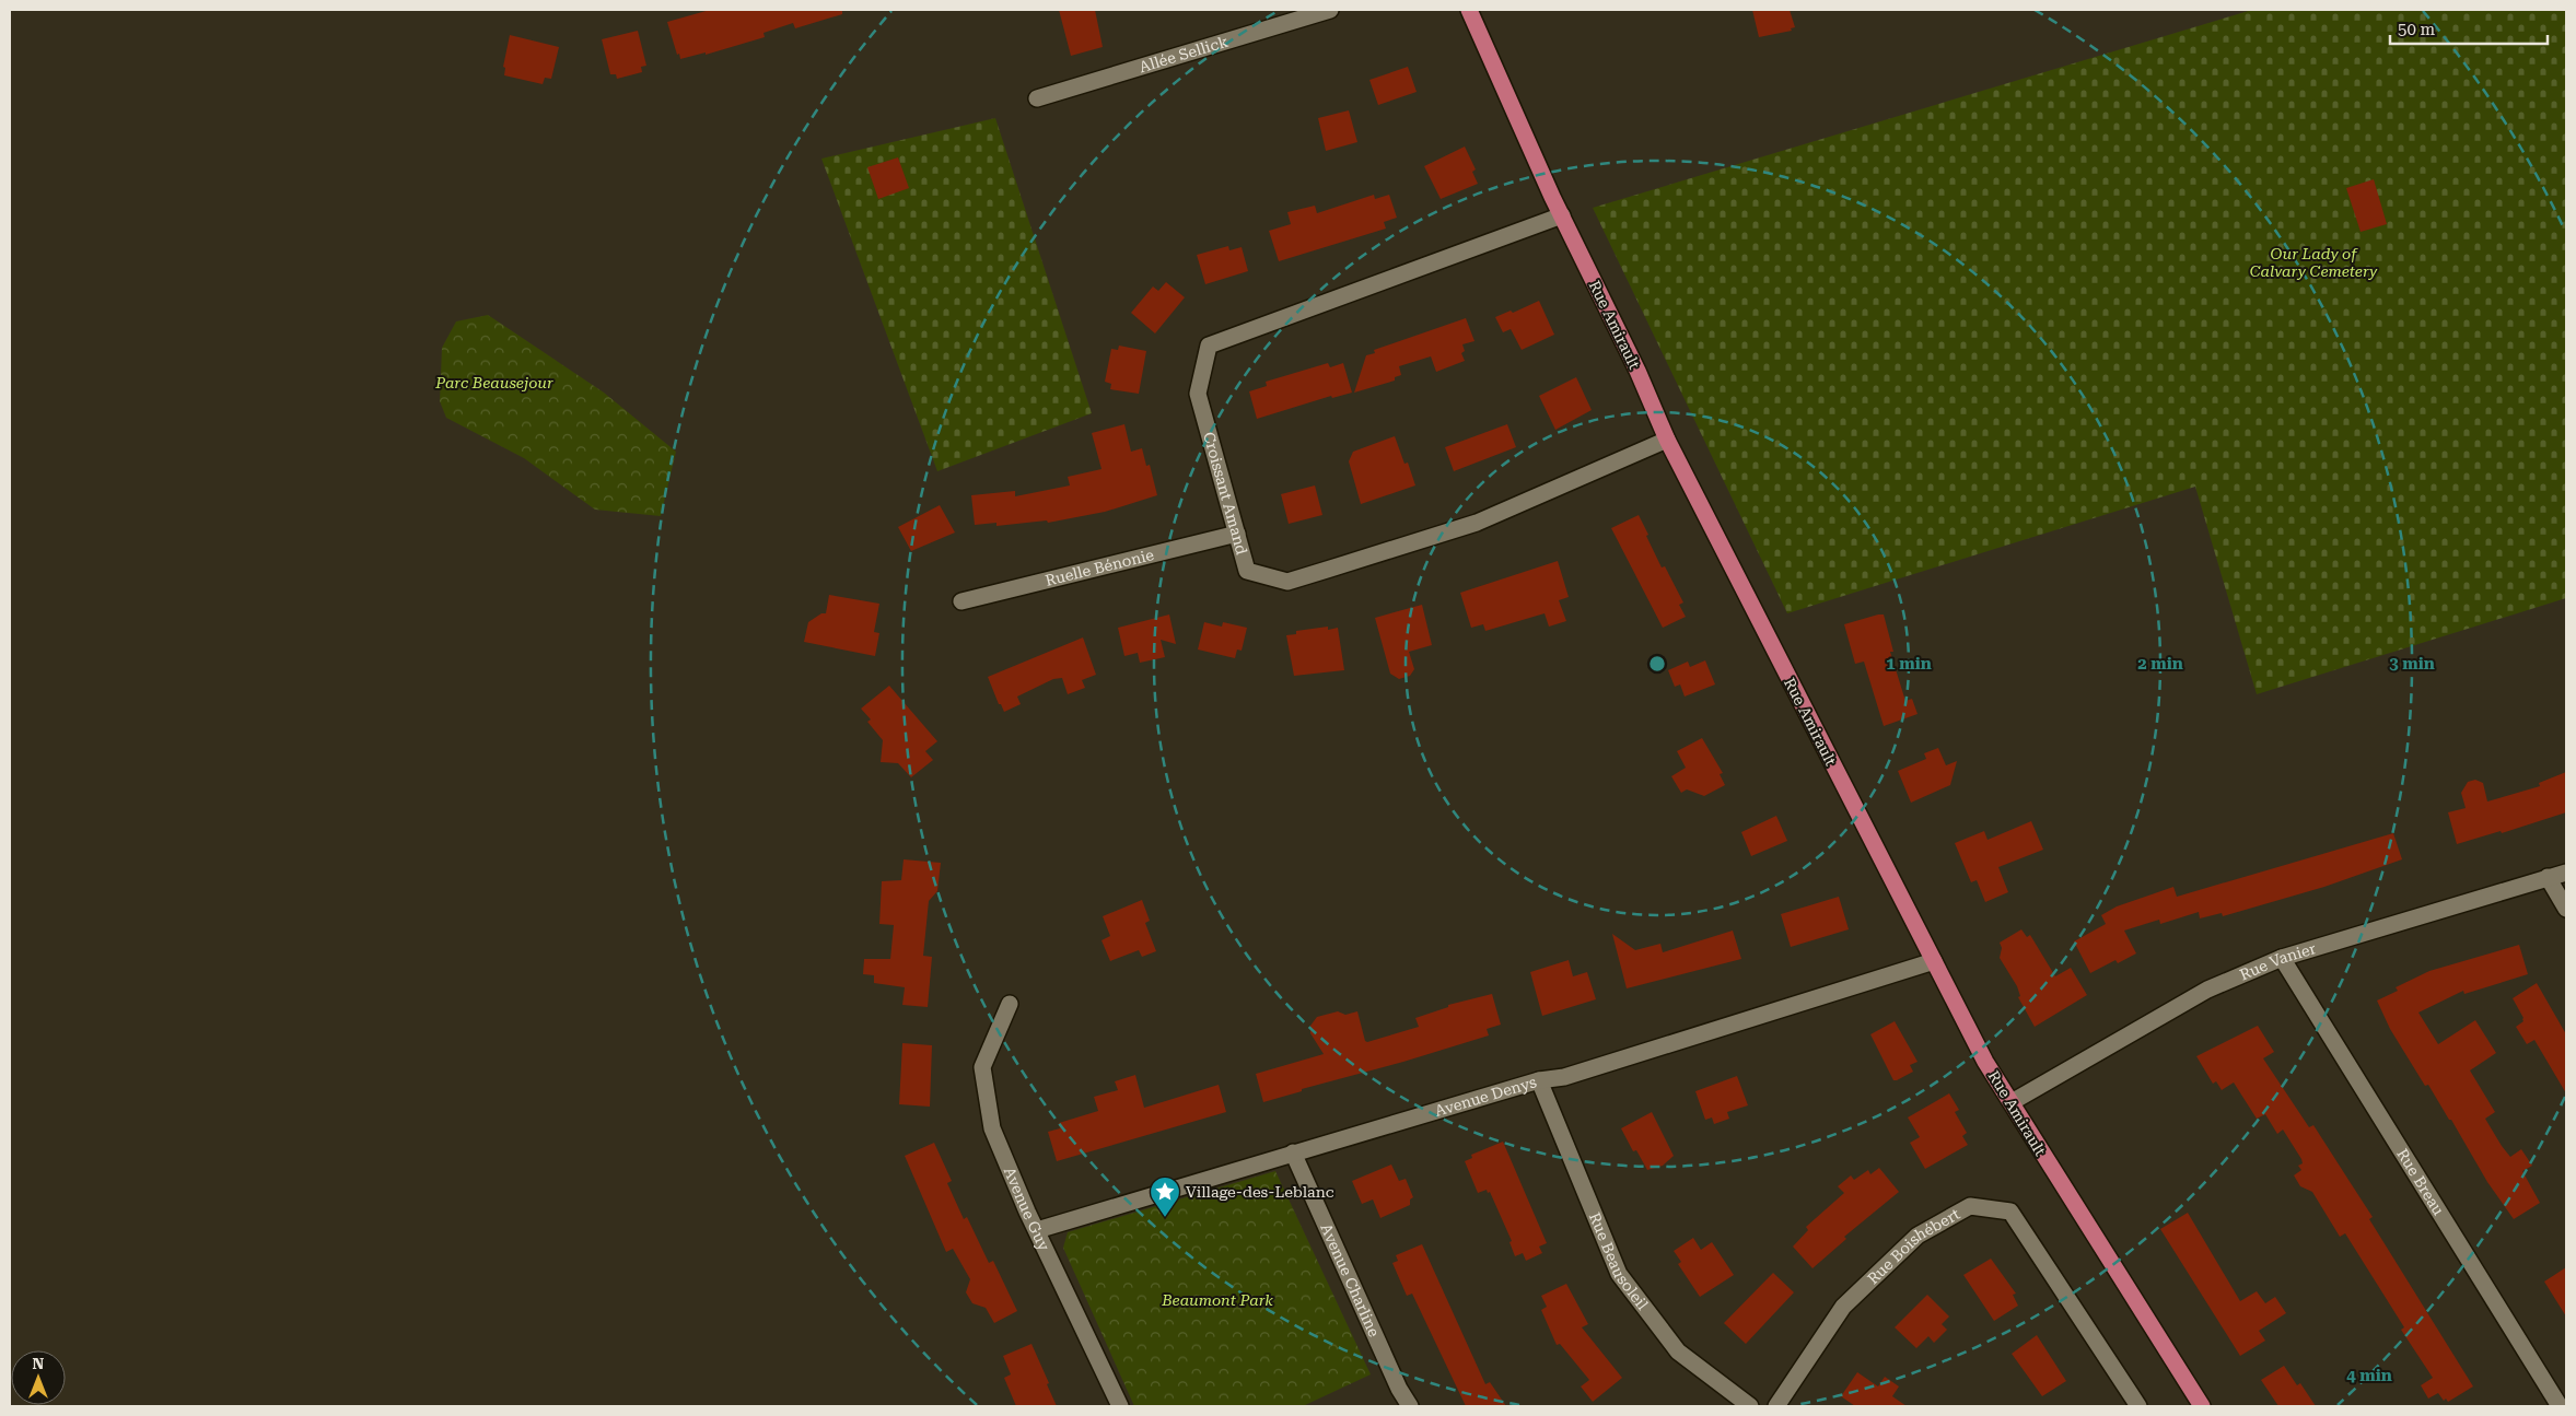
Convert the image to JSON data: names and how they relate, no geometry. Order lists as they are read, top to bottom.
{
  "streets": {
    "main road": ["Rue Amirault"],
    "street": [
      "Allée Sellick",
      "Croissant Amand",
      "Ruelle Bénonie",
      "Rue Vanier",
      "Avenue Denys",
      "Rue Breau",
      "Avenue Guy",
      "Rue Boishébert",
      "Rue Beausoleil",
      "Avenue Charline"
    ]
  },
  "crossings": [
    ["Rue Amirault", "Croissant Amand"],
    ["Rue Amirault", "Rue Vanier"],
    ["Rue Amirault", "Avenue Denys"],
    ["Croissant Amand", "Ruelle Bénonie"],
    ["Rue Vanier", "Rue Breau"],
    ["Avenue Denys", "Avenue Guy"],
    ["Avenue Denys", "Rue Beausoleil"],
    ["Avenue Denys", "Avenue Charline"]
  ],
  "parks": ["Our Lady of Calvary Cemetery", "Parc Beausejour", "Beaumont Park"],
  "places": {
    "place": ["Village-des-Leblanc"]
  },
  "scale_bar": "50 m",
  "north": "top",
  "rings": [
    "1 min",
    "2 min",
    "3 min",
    "4 min"
  ]
}
